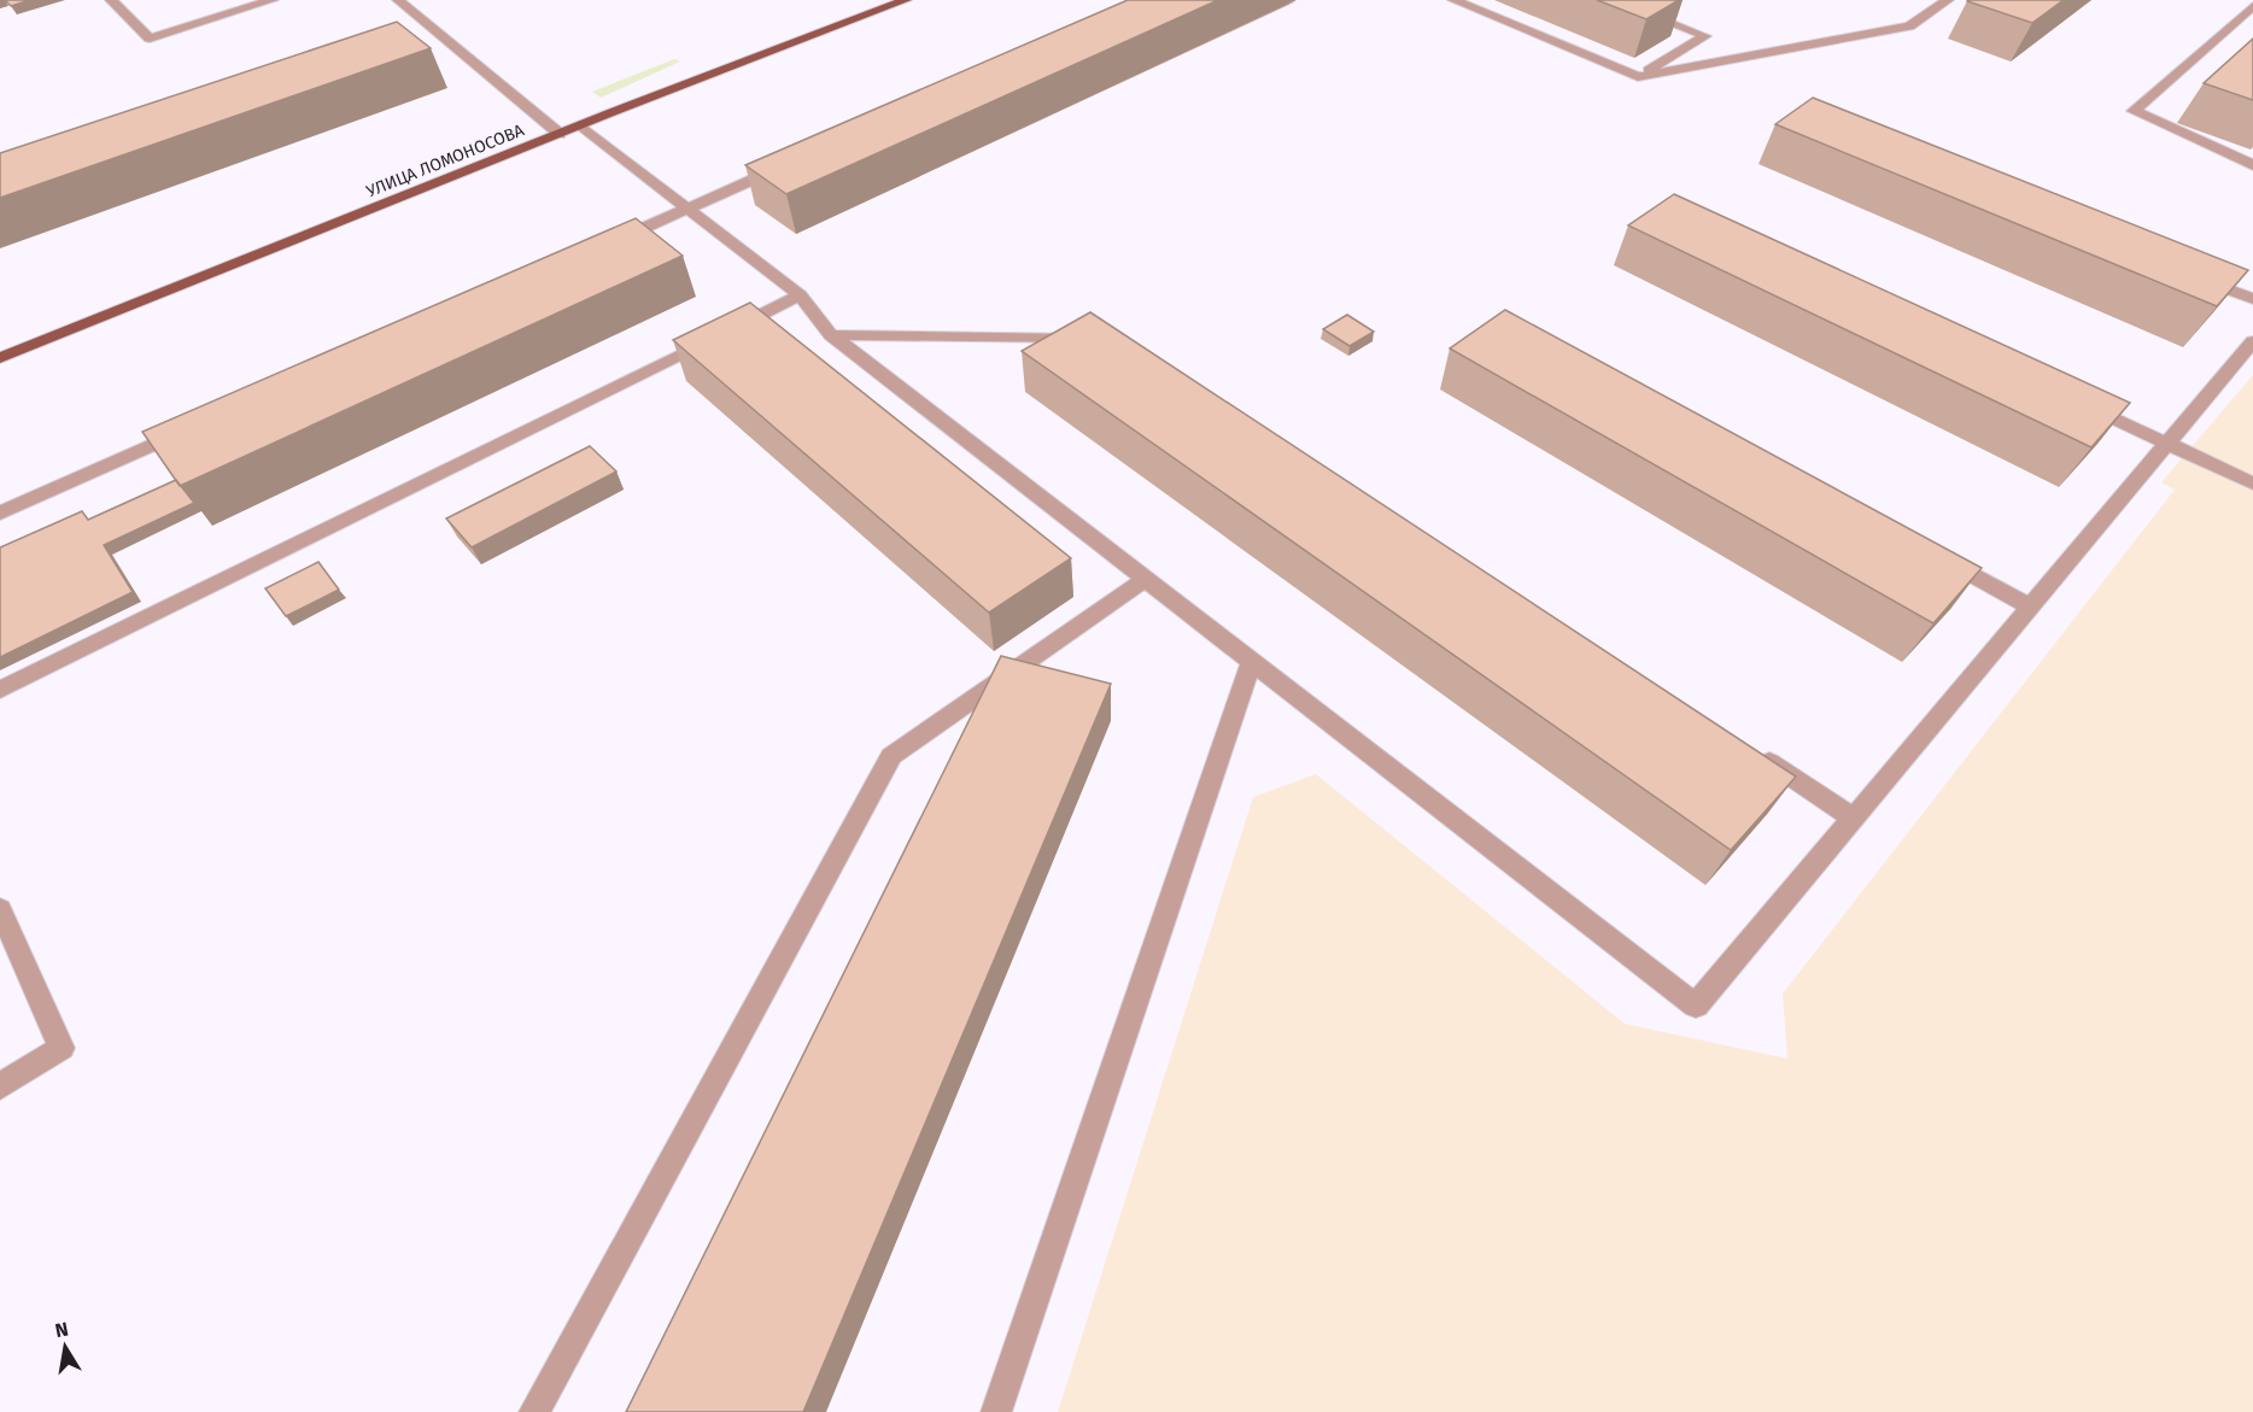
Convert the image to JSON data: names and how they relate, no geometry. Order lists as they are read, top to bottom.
{
  "streets": {
    "main road": ["УЛИЦА ЛОМОНОСОВА"]
  },
  "north": "top"
}
